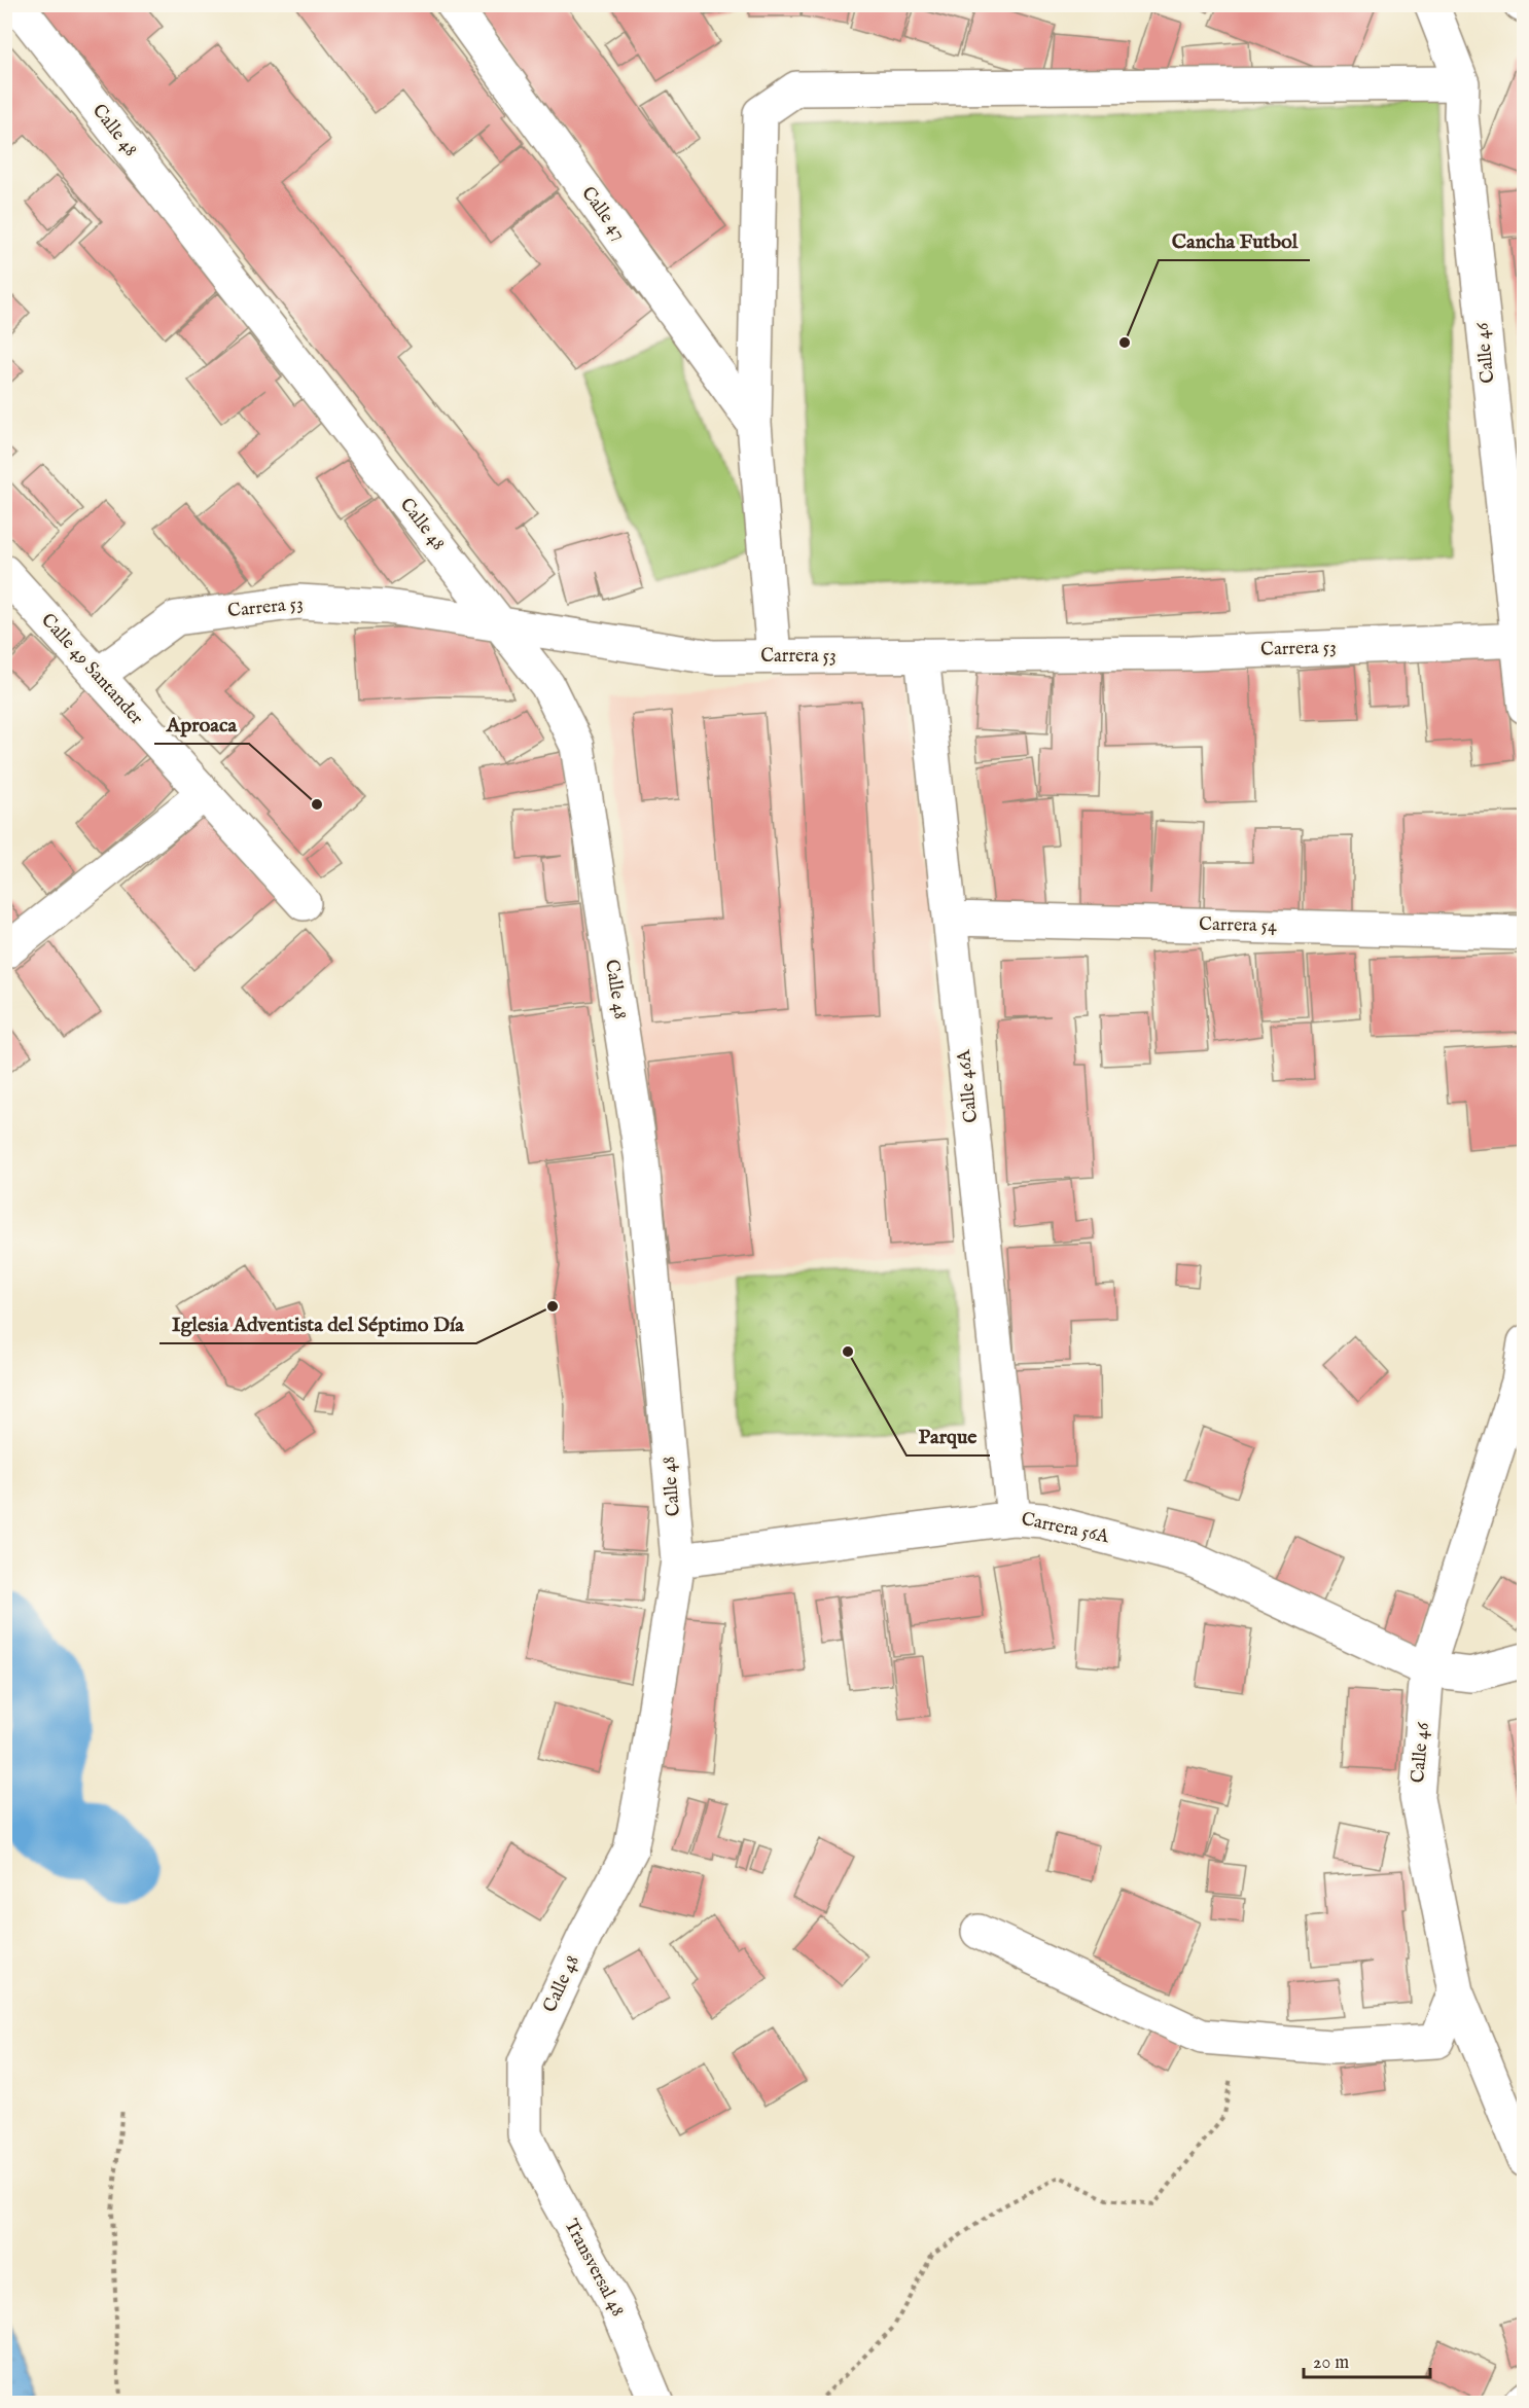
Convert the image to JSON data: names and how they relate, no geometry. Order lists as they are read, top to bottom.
{
  "streets": {
    "street": [
      "Calle 48",
      "Calle 47",
      "Calle 46",
      "Carrera 53",
      "Calle 49 Santander",
      "Carrera 54",
      "Calle 46A",
      "Carrera 56A",
      "Transversal 48"
    ]
  },
  "crossings": [
    ["Calle 48", "Carrera 53"],
    ["Calle 48", "Carrera 56A"],
    ["Calle 48", "Transversal 48"],
    ["Calle 46", "Carrera 53"],
    ["Calle 46", "Carrera 56A"],
    ["Carrera 53", "Calle 49 Santander"],
    ["Carrera 53", "Calle 46A"],
    ["Carrera 54", "Calle 46A"],
    ["Calle 46A", "Carrera 56A"]
  ],
  "places": [
    "Cancha Futbol",
    "Aproaca",
    "Iglesia Adventista del Séptimo Día",
    "Parque"
  ],
  "scale_bar": "20 m"
}
